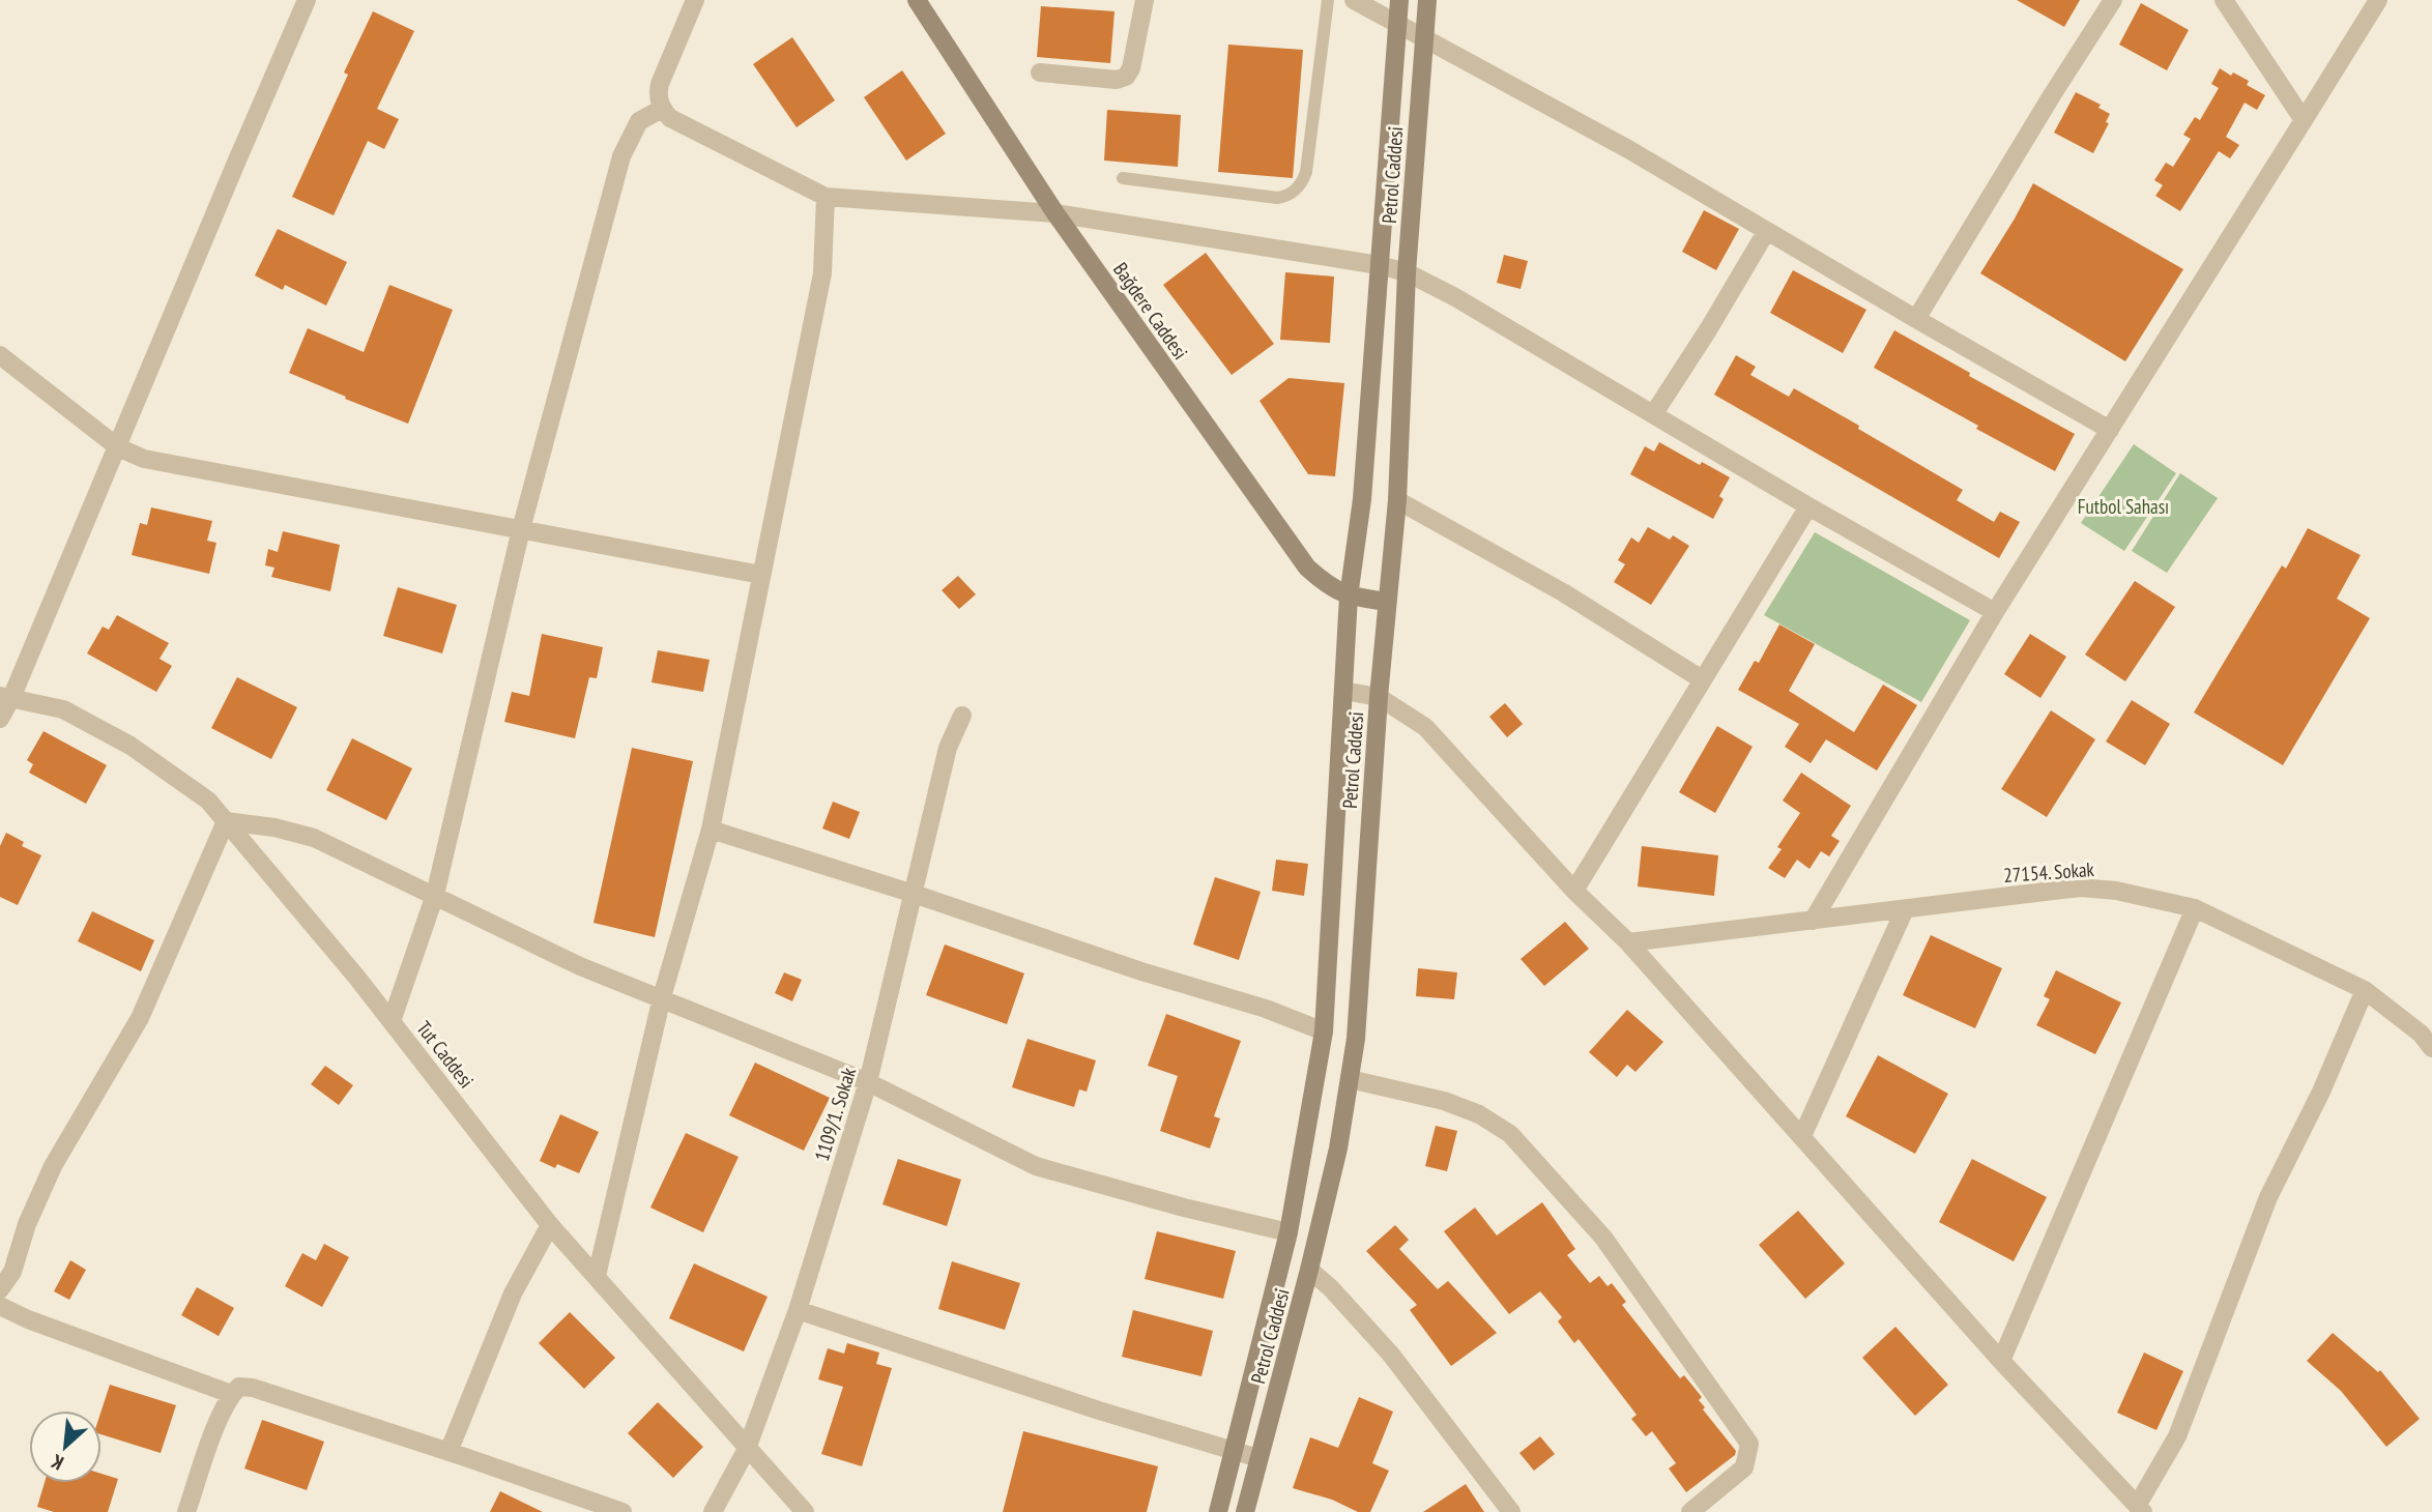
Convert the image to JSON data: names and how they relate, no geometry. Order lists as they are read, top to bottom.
{
  "streets": {
    "main road": ["Petrol Caddesi", "Bağdere Caddesi"],
    "street": ["27154. Sokak", "Tut Caddesi", "1109/1. Sokak"]
  },
  "crossings": [
    ["Petrol Caddesi", "Bağdere Caddesi"],
    ["Tut Caddesi", "1109/1. Sokak"]
  ],
  "parks": ["Futbol Sahası"],
  "north": "bottom left"
}
